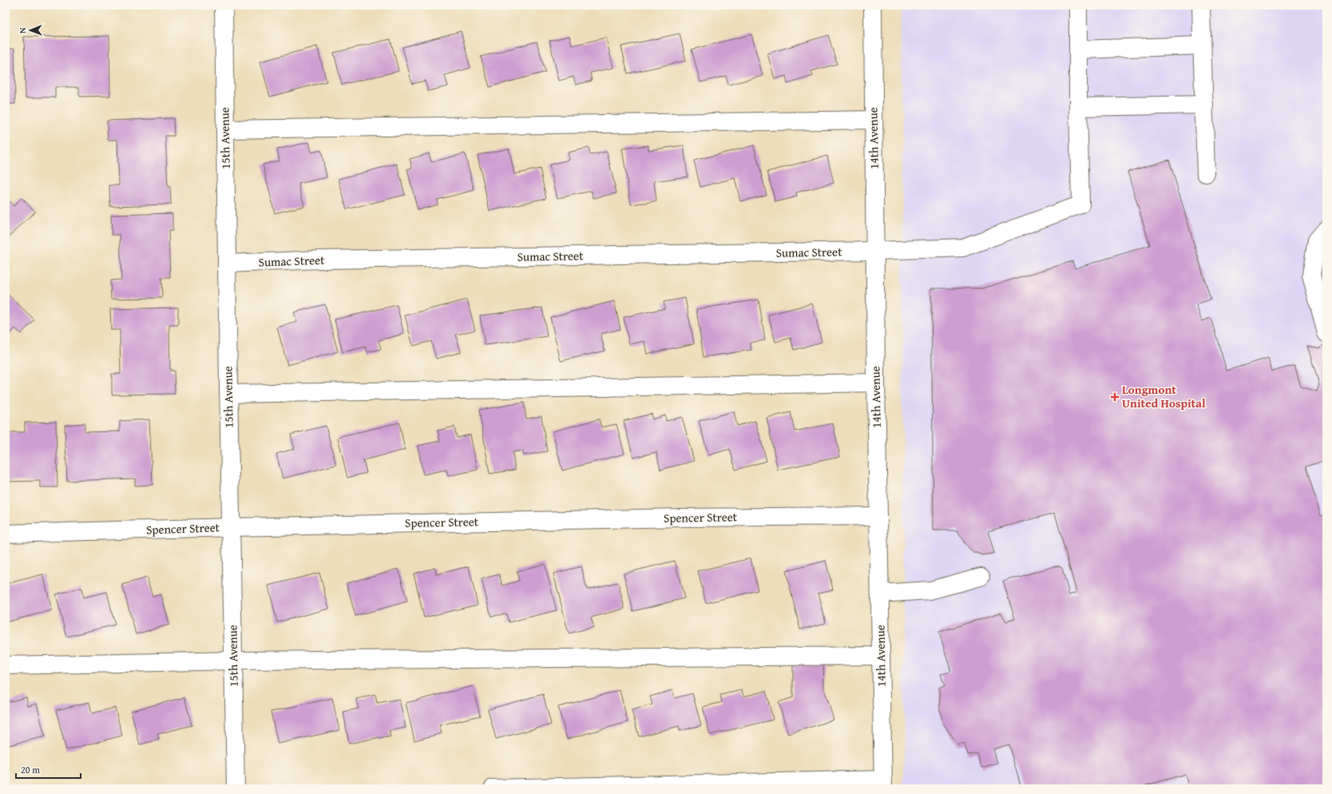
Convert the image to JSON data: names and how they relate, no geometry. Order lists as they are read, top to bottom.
{
  "streets": {
    "street": [
      "15th Avenue",
      "14th Avenue",
      "Sumac Street",
      "Spencer Street"
    ]
  },
  "crossings": [
    ["15th Avenue", "Sumac Street"],
    ["15th Avenue", "Spencer Street"],
    ["14th Avenue", "Sumac Street"],
    ["14th Avenue", "Spencer Street"]
  ],
  "places": {
    "health": ["Longmont United Hospital"]
  },
  "scale_bar": "20 m",
  "north": "left"
}
